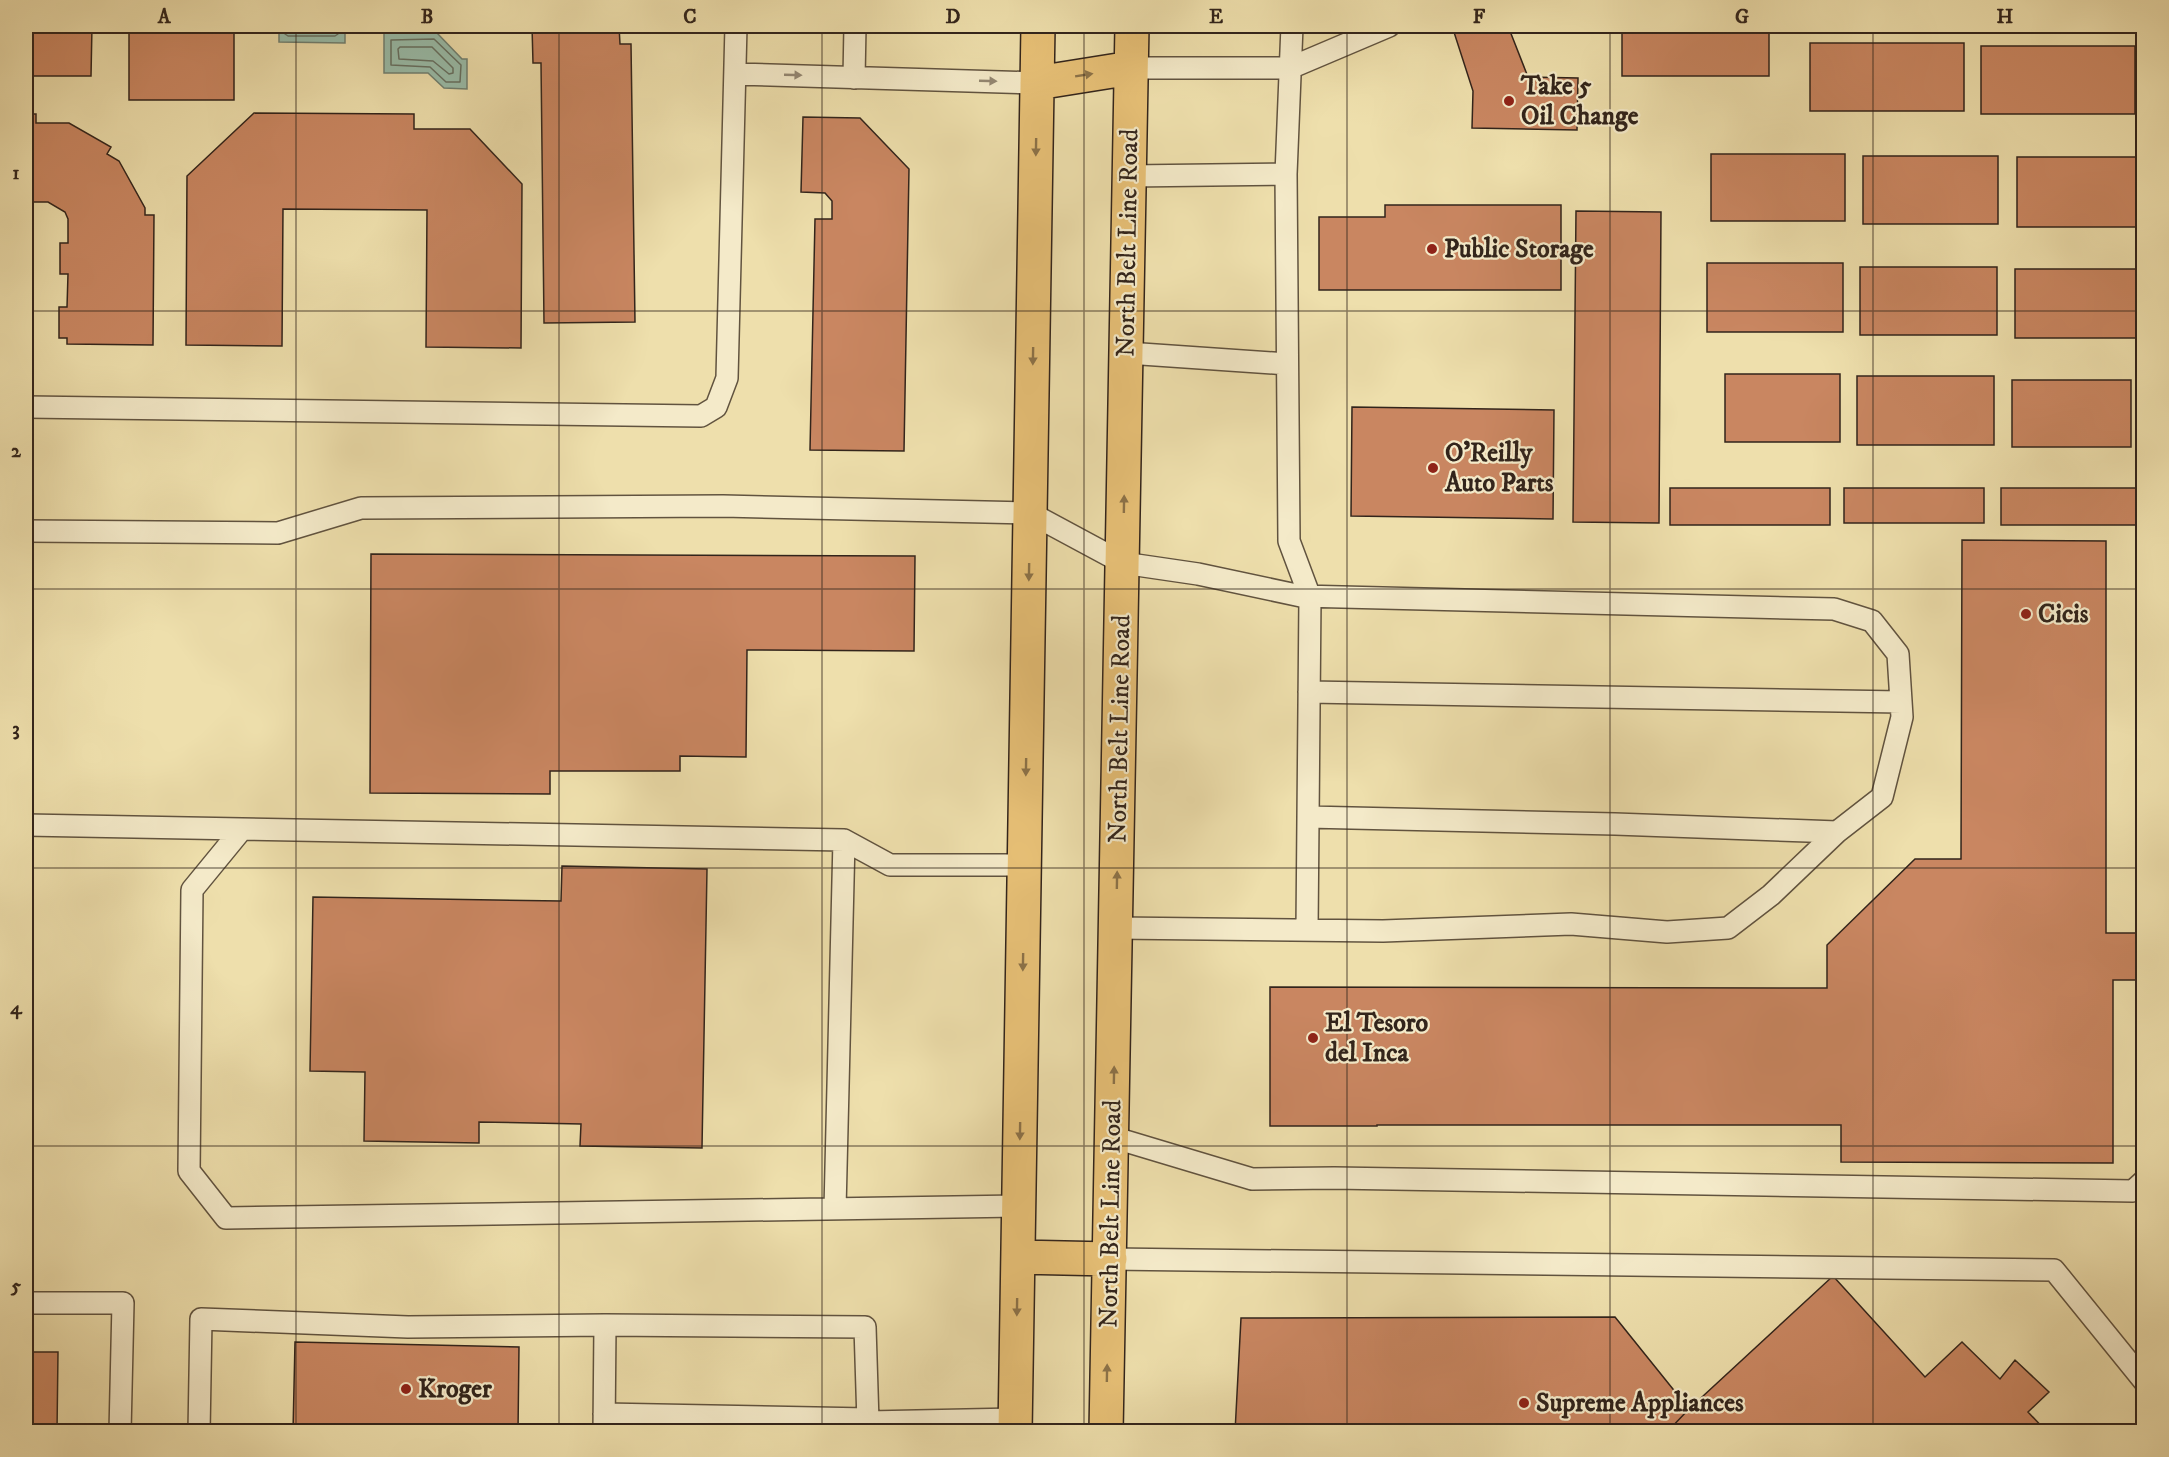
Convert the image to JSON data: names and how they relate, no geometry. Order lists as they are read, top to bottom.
{
  "streets": {
    "main road": ["North Belt Line Road"]
  },
  "places": [
    "Take 5 Oil Change",
    "Public Storage",
    "O'Reilly Auto Parts",
    "Cicis",
    "El Tesoro del Inca",
    "Kroger",
    "Supreme Appliances"
  ],
  "grid": {
    "columns": [
      "A",
      "B",
      "C",
      "D",
      "E",
      "F",
      "G",
      "H"
    ],
    "rows": [
      "1",
      "2",
      "3",
      "4",
      "5"
    ]
  }
}
